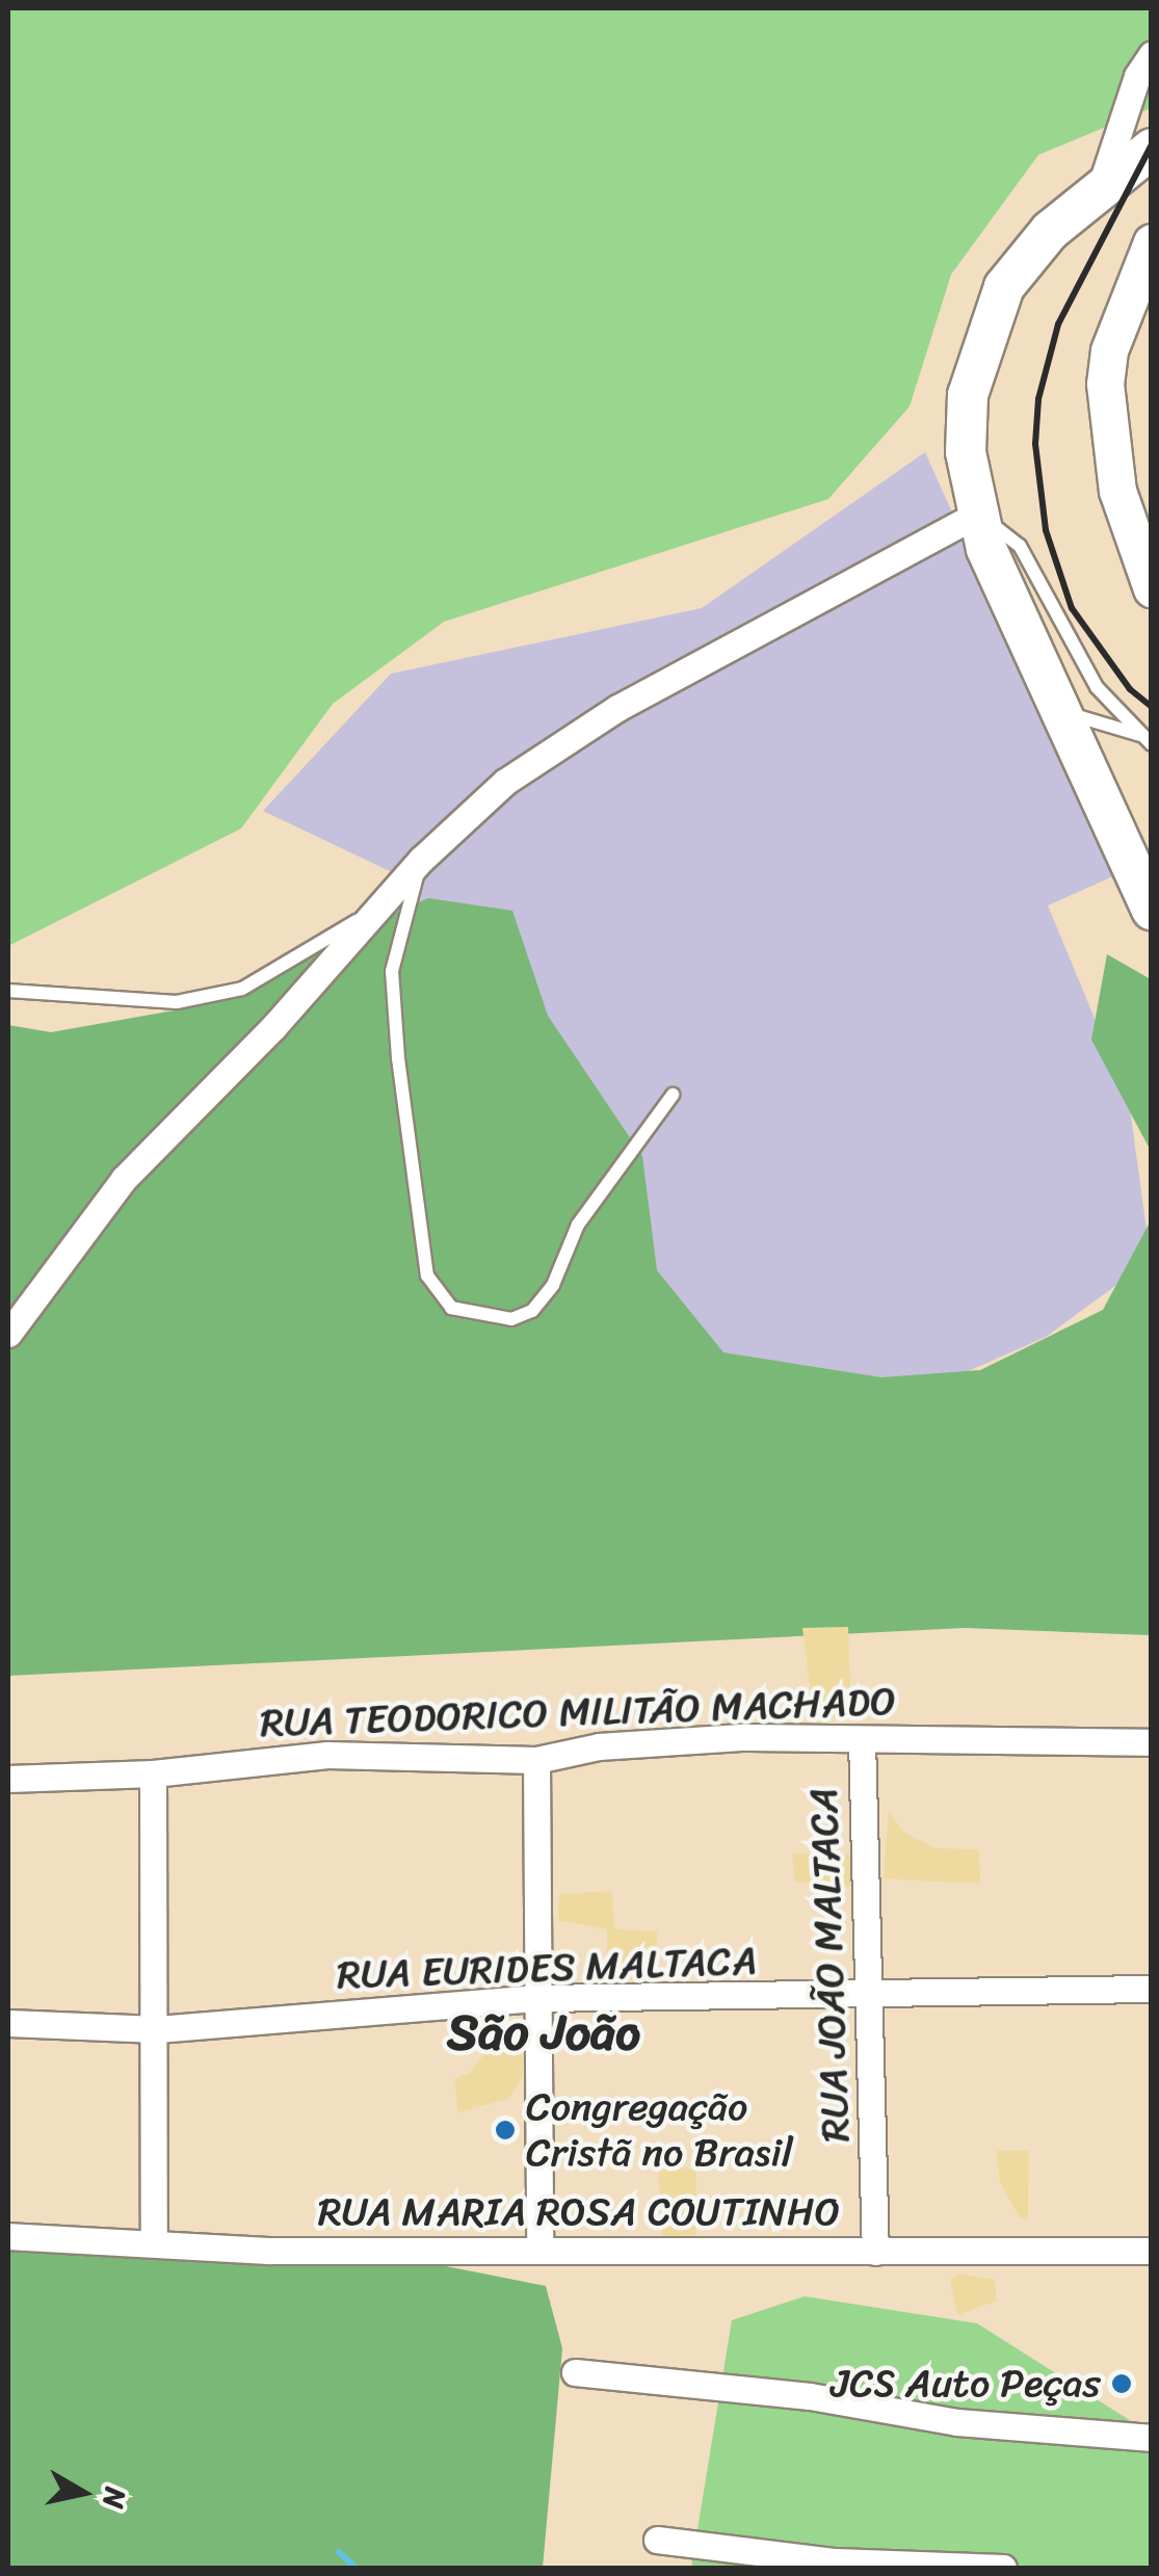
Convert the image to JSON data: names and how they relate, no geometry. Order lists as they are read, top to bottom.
{
  "streets": {
    "street": [
      "RUA TEODORICO MILITÃO MACHADO",
      "RUA JOÃO MALTACA",
      "RUA EURIDES MALTACA",
      "RUA MARIA ROSA COUTINHO"
    ]
  },
  "crossings": [
    ["RUA TEODORICO MILITÃO MACHADO", "RUA JOÃO MALTACA"],
    ["RUA JOÃO MALTACA", "RUA EURIDES MALTACA"],
    ["RUA JOÃO MALTACA", "RUA MARIA ROSA COUTINHO"]
  ],
  "districts": ["São João"],
  "places": ["Congregação Cristã no Brasil", "JCS Auto Peças"],
  "north": "right"
}
